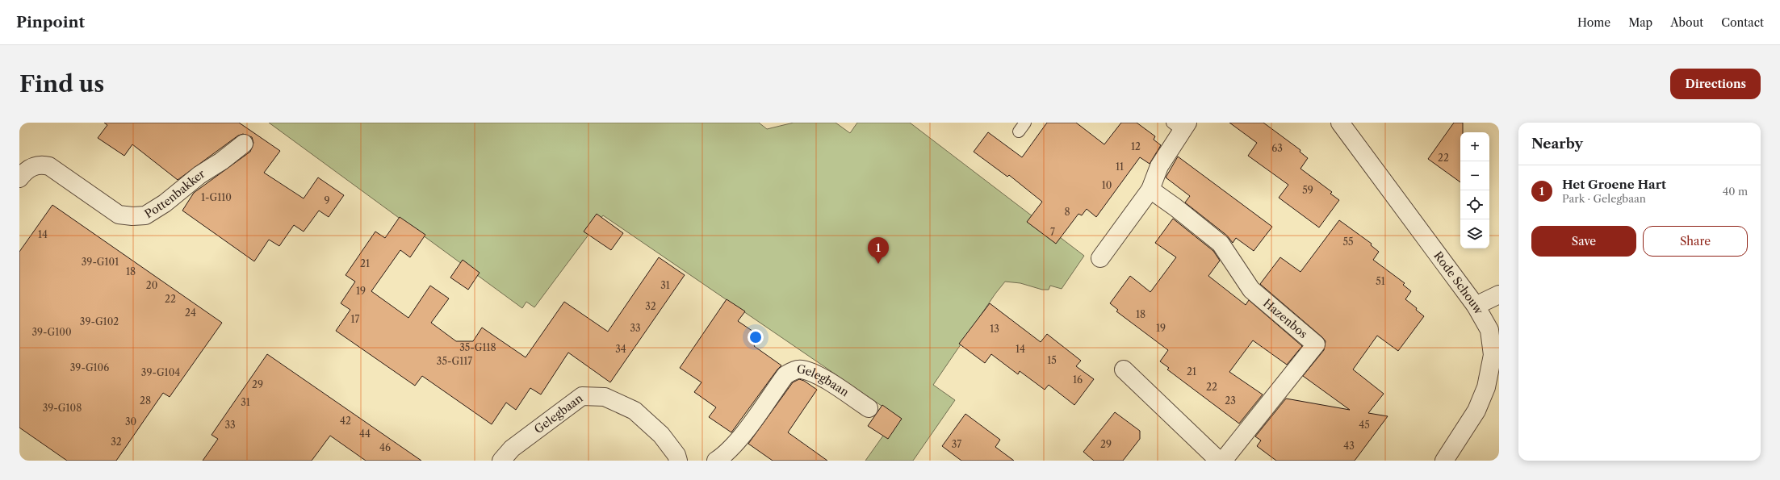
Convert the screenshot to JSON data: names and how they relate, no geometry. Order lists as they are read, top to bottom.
{
  "streets": {
    "street": [
      "Pottenbakker",
      "Rode Schouw",
      "Hazenbos",
      "Gelegbaan"
    ]
  },
  "house_numbers": [
    "12",
    "63",
    "22",
    "11",
    "10",
    "59",
    "1-G110",
    "9",
    "8",
    "7",
    "14",
    "55",
    "39-G101",
    "21",
    "18",
    "51",
    "20",
    "31",
    "19",
    "22",
    "32",
    "24",
    "18",
    "17",
    "39-G102",
    "33",
    "19",
    "13",
    "39-G100",
    "35-G118",
    "34",
    "14",
    "15",
    "35-G117",
    "39-G106",
    "21",
    "39-G104",
    "16",
    "29",
    "22",
    "28",
    "23",
    "31",
    "39-G108",
    "42",
    "30",
    "33",
    "45",
    "44",
    "32",
    "37",
    "29",
    "43",
    "46"
  ],
  "page": {
    "header": "Pinpoint",
    "nav": [
      "Home",
      "Map",
      "About",
      "Contact"
    ],
    "buttons": [
      "Directions",
      ["Save", "Share"]
    ],
    "title": "Find us",
    "heading": "Nearby",
    "map_buttons": ["+", "−"],
    "list": [
      {
        "mark": "1",
        "name": "Het Groene Hart",
        "note": "Park · Gelegbaan",
        "value": "40 m"
      }
    ],
    "pins": "1"
  }
}
